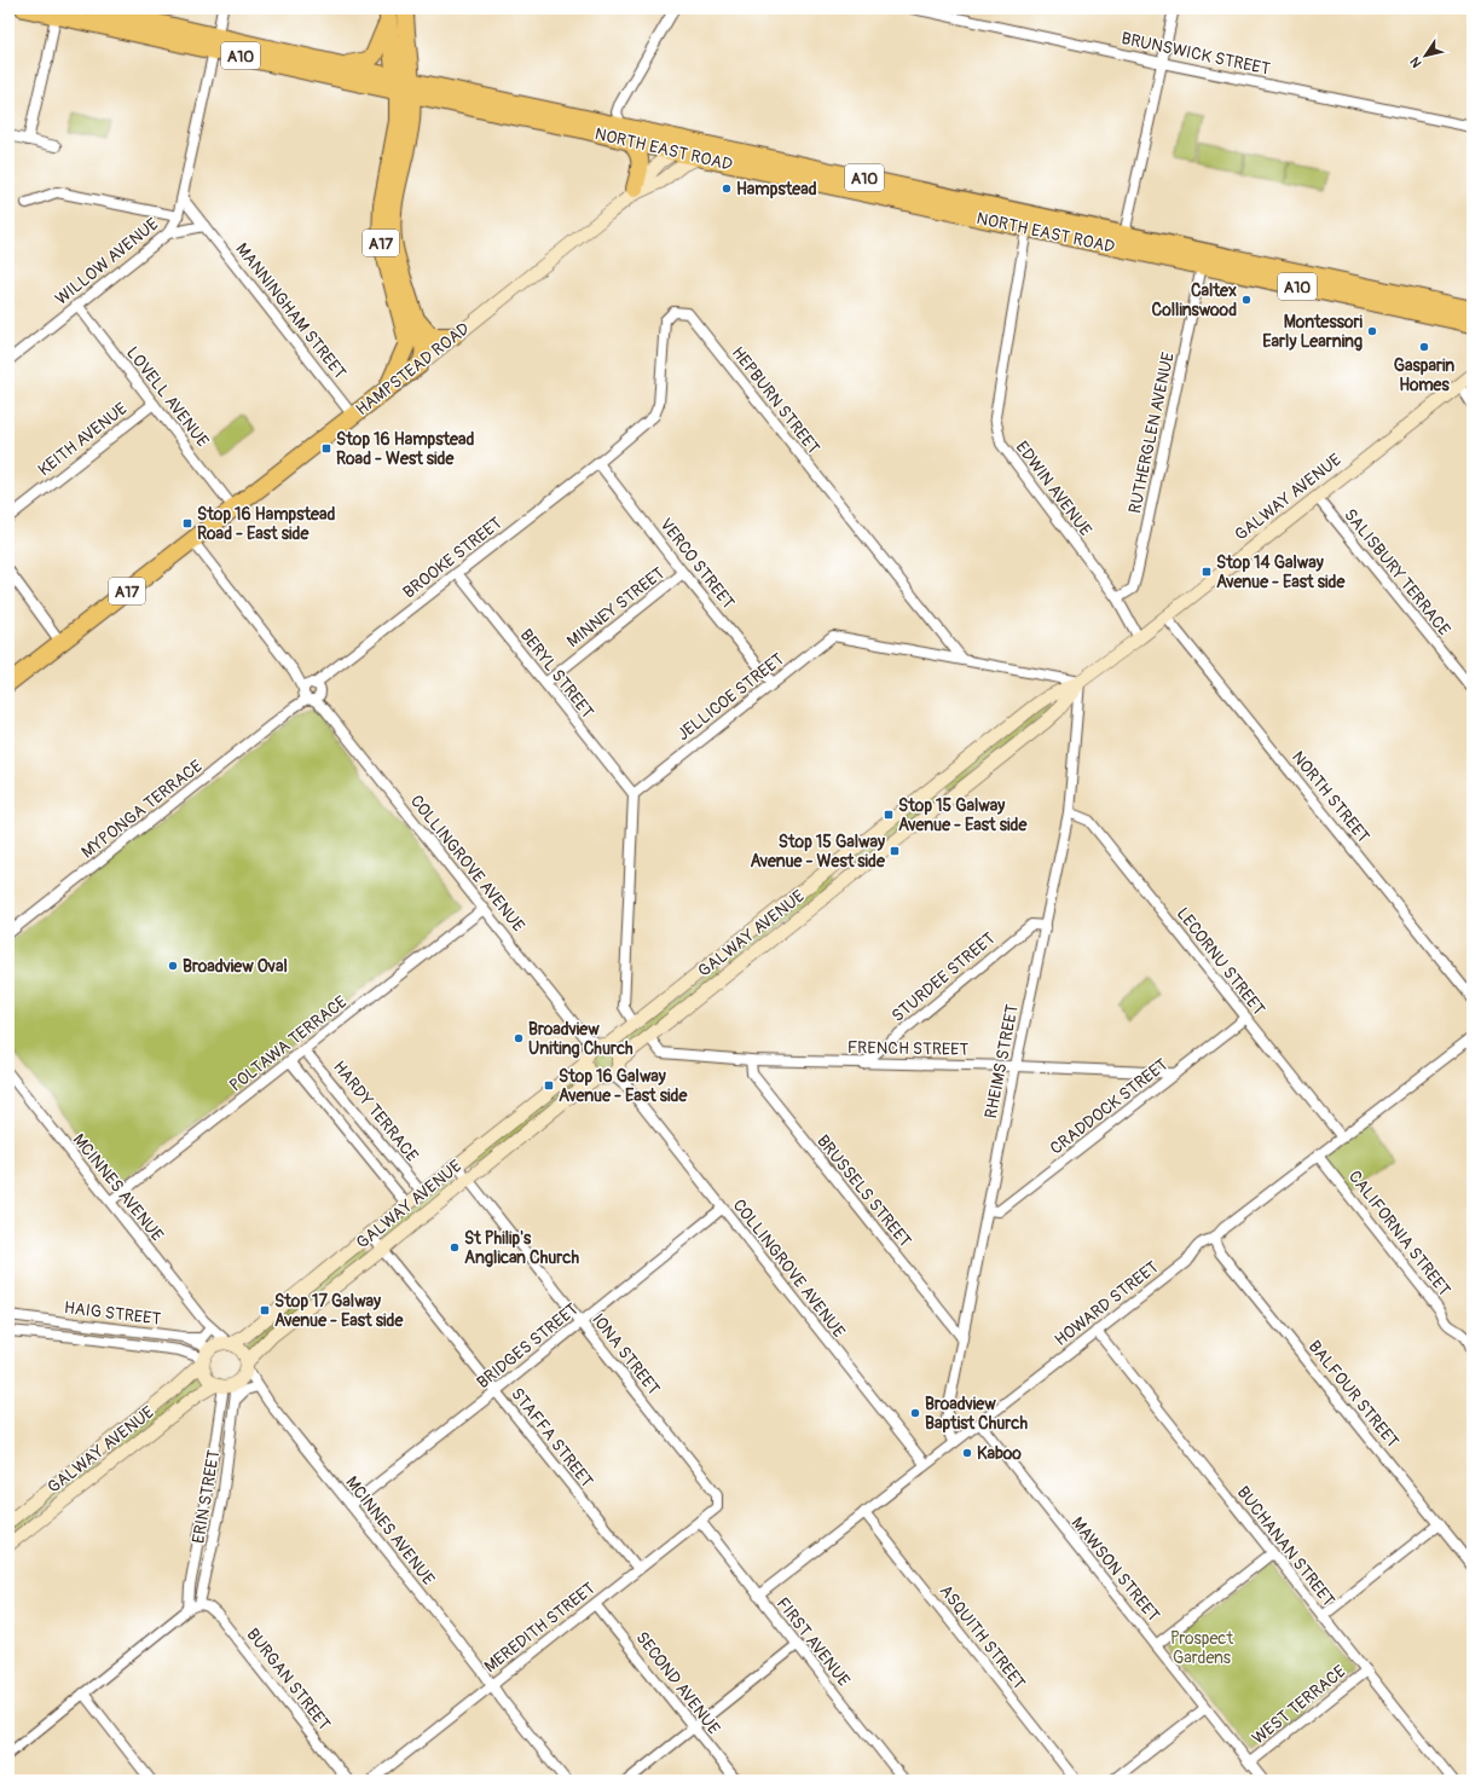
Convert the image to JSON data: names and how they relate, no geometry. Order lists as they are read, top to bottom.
{
  "streets": {
    "highway": [
      "A10",
      "NORTH EAST ROAD",
      "A17",
      "HAMPSTEAD ROAD"
    ],
    "street": [
      "BRUNSWICK STREET",
      "WILLOW AVENUE",
      "MANNINGHAM STREET",
      "LOVELL AVENUE",
      "HEPBURN STREET",
      "RUTHERGLEN AVENUE",
      "KEITH AVENUE",
      "EDWIN AVENUE",
      "GALWAY AVENUE",
      "BROOKE STREET",
      "VERCO STREET",
      "SALISBURY TERRACE",
      "MINNEY STREET",
      "BERYL STREET",
      "JELLICOE STREET",
      "NORTH STREET",
      "MYPONGA TERRACE",
      "COLLINGROVE AVENUE",
      "LECORNU STREET",
      "STURDEE STREET",
      "POLTAWA TERRACE",
      "FRENCH STREET",
      "RHEIMS STREET",
      "CRADDOCK STREET",
      "HARDY TERRACE",
      "MCINNES AVENUE",
      "BRUSSELS STREET",
      "CALIFORNIA STREET",
      "HOWARD STREET",
      "HAIG STREET",
      "BRIDGES STREET",
      "IONA STREET",
      "BALFOUR STREET",
      "STAFFA STREET",
      "ERIN STREET",
      "BUCHANAN STREET",
      "MAWSON STREET",
      "MEREDITH STREET",
      "ASQUITH STREET",
      "FIRST AVENUE",
      "BURGAN STREET",
      "SECOND AVENUE",
      "WEST TERRACE"
    ]
  },
  "crossings": [
    ["NORTH EAST ROAD", "A17"],
    ["NORTH EAST ROAD", "WILLOW AVENUE"],
    ["NORTH EAST ROAD", "HAMPSTEAD ROAD"],
    ["NORTH EAST ROAD", "RUTHERGLEN AVENUE"],
    ["NORTH EAST ROAD", "EDWIN AVENUE"],
    ["A17", "HAMPSTEAD ROAD"],
    ["WILLOW AVENUE", "MANNINGHAM STREET"],
    ["WILLOW AVENUE", "LOVELL AVENUE"],
    ["MANNINGHAM STREET", "HAMPSTEAD ROAD"],
    ["HAMPSTEAD ROAD", "LOVELL AVENUE"],
    ["HAMPSTEAD ROAD", "COLLINGROVE AVENUE"],
    ["LOVELL AVENUE", "KEITH AVENUE"],
    ["HEPBURN STREET", "BROOKE STREET"],
    ["HEPBURN STREET", "VERCO STREET"],
    ["HEPBURN STREET", "JELLICOE STREET"],
    ["RUTHERGLEN AVENUE", "EDWIN AVENUE"],
    ["EDWIN AVENUE", "GALWAY AVENUE"],
    ["GALWAY AVENUE", "SALISBURY TERRACE"],
    ["GALWAY AVENUE", "JELLICOE STREET"],
    ["GALWAY AVENUE", "NORTH STREET"],
    ["GALWAY AVENUE", "COLLINGROVE AVENUE"],
    ["GALWAY AVENUE", "FRENCH STREET"],
    ["GALWAY AVENUE", "RHEIMS STREET"],
    ["GALWAY AVENUE", "HARDY TERRACE"],
    ["GALWAY AVENUE", "MCINNES AVENUE"],
    ["GALWAY AVENUE", "HAIG STREET"],
    ["GALWAY AVENUE", "IONA STREET"],
    ["GALWAY AVENUE", "STAFFA STREET"],
    ["GALWAY AVENUE", "ERIN STREET"],
    ["BROOKE STREET", "VERCO STREET"],
    ["BROOKE STREET", "BERYL STREET"],
    ["BROOKE STREET", "MYPONGA TERRACE"],
    ["BROOKE STREET", "COLLINGROVE AVENUE"],
    ["VERCO STREET", "MINNEY STREET"],
    ["VERCO STREET", "JELLICOE STREET"],
    ["MINNEY STREET", "BERYL STREET"],
    ["BERYL STREET", "JELLICOE STREET"],
    ["JELLICOE STREET", "RHEIMS STREET"],
    ["MYPONGA TERRACE", "COLLINGROVE AVENUE"],
    ["COLLINGROVE AVENUE", "POLTAWA TERRACE"],
    ["COLLINGROVE AVENUE", "HOWARD STREET"],
    ["COLLINGROVE AVENUE", "BRIDGES STREET"],
    ["LECORNU STREET", "RHEIMS STREET"],
    ["LECORNU STREET", "CRADDOCK STREET"],
    ["LECORNU STREET", "HOWARD STREET"],
    ["STURDEE STREET", "FRENCH STREET"],
    ["STURDEE STREET", "RHEIMS STREET"],
    ["POLTAWA TERRACE", "HARDY TERRACE"],
    ["POLTAWA TERRACE", "MCINNES AVENUE"],
    ["FRENCH STREET", "RHEIMS STREET"],
    ["FRENCH STREET", "CRADDOCK STREET"],
    ["FRENCH STREET", "BRUSSELS STREET"],
    ["RHEIMS STREET", "CRADDOCK STREET"],
    ["RHEIMS STREET", "BRUSSELS STREET"],
    ["RHEIMS STREET", "HOWARD STREET"],
    ["MCINNES AVENUE", "HAIG STREET"],
    ["MCINNES AVENUE", "BRIDGES STREET"],
    ["MCINNES AVENUE", "ERIN STREET"],
    ["MCINNES AVENUE", "MEREDITH STREET"],
    ["CALIFORNIA STREET", "HOWARD STREET"],
    ["HOWARD STREET", "BALFOUR STREET"],
    ["HOWARD STREET", "BUCHANAN STREET"],
    ["HOWARD STREET", "MAWSON STREET"],
    ["HOWARD STREET", "ASQUITH STREET"],
    ["HOWARD STREET", "FIRST AVENUE"],
    ["HAIG STREET", "ERIN STREET"],
    ["BRIDGES STREET", "IONA STREET"],
    ["BRIDGES STREET", "STAFFA STREET"],
    ["IONA STREET", "MEREDITH STREET"],
    ["STAFFA STREET", "MEREDITH STREET"],
    ["ERIN STREET", "BURGAN STREET"],
    ["BUCHANAN STREET", "WEST TERRACE"],
    ["MAWSON STREET", "WEST TERRACE"],
    ["MEREDITH STREET", "FIRST AVENUE"],
    ["MEREDITH STREET", "SECOND AVENUE"]
  ],
  "parks": ["Prospect Gardens"],
  "places": {
    "other": [
      "Hampstead",
      "Caltex Collinswood",
      "Montessori Early Learning",
      "Gasparin Homes",
      "Broadview Oval",
      "Broadview Uniting Church",
      "St Philip's Anglican Church",
      "Broadview Baptist Church",
      "Kaboo"
    ],
    "transit": [
      "Stop 16 Hampstead Road - West side",
      "Stop 16 Hampstead Road - East side",
      "Stop 14 Galway Avenue - East side",
      "Stop 15 Galway Avenue - East side",
      "Stop 15 Galway Avenue - West side",
      "Stop 16 Galway Avenue - East side",
      "Stop 17 Galway Avenue - East side"
    ]
  },
  "north": "bottom left"
}
